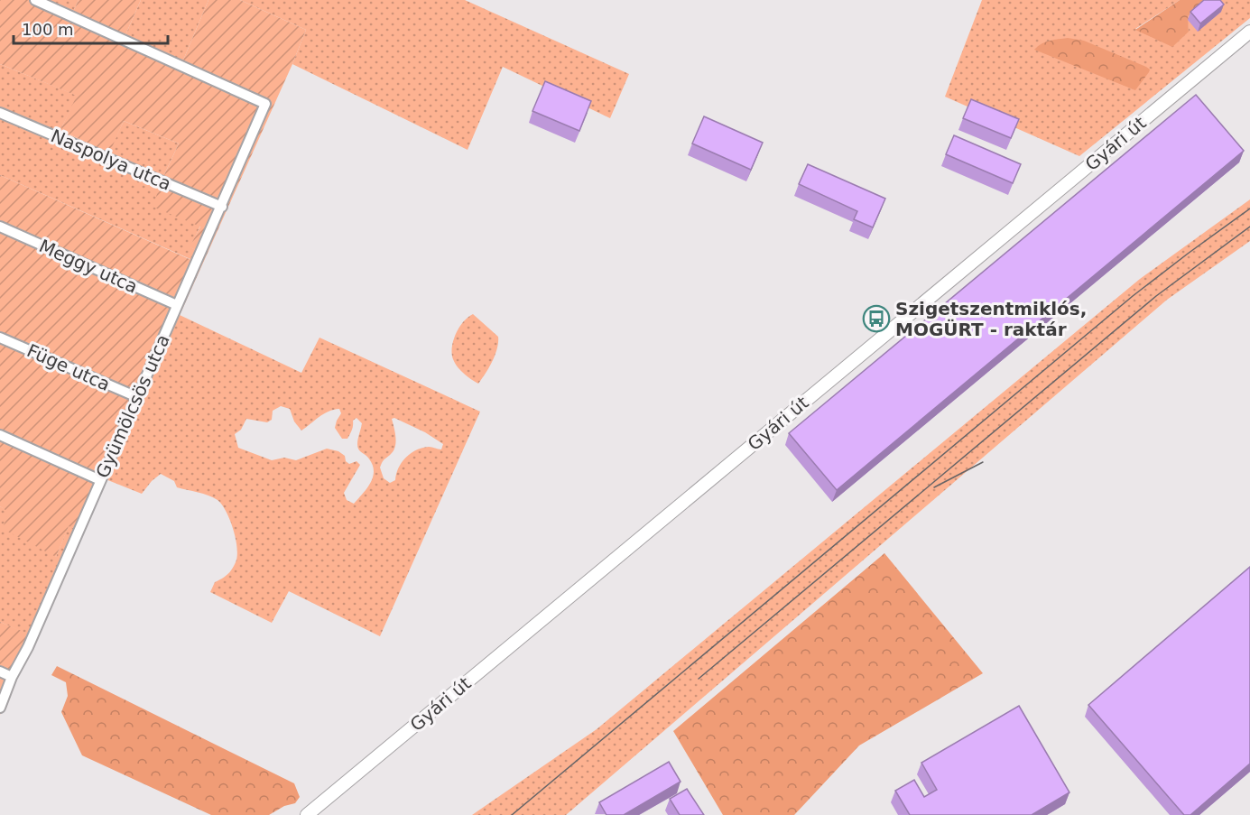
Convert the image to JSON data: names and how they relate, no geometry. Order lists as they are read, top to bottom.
{
  "streets": {
    "street": [
      "Gyári út",
      "Naspolya utca",
      "Meggy utca",
      "Füge utca",
      "Gyümölcsös utca"
    ]
  },
  "crossings": [
    ["Naspolya utca", "Gyümölcsös utca"],
    ["Meggy utca", "Gyümölcsös utca"],
    ["Füge utca", "Gyümölcsös utca"]
  ],
  "places": {
    "bus stop": ["Szigetszentmiklós, MOGÜRT - raktár"]
  },
  "scale_bar": "100 m"
}
